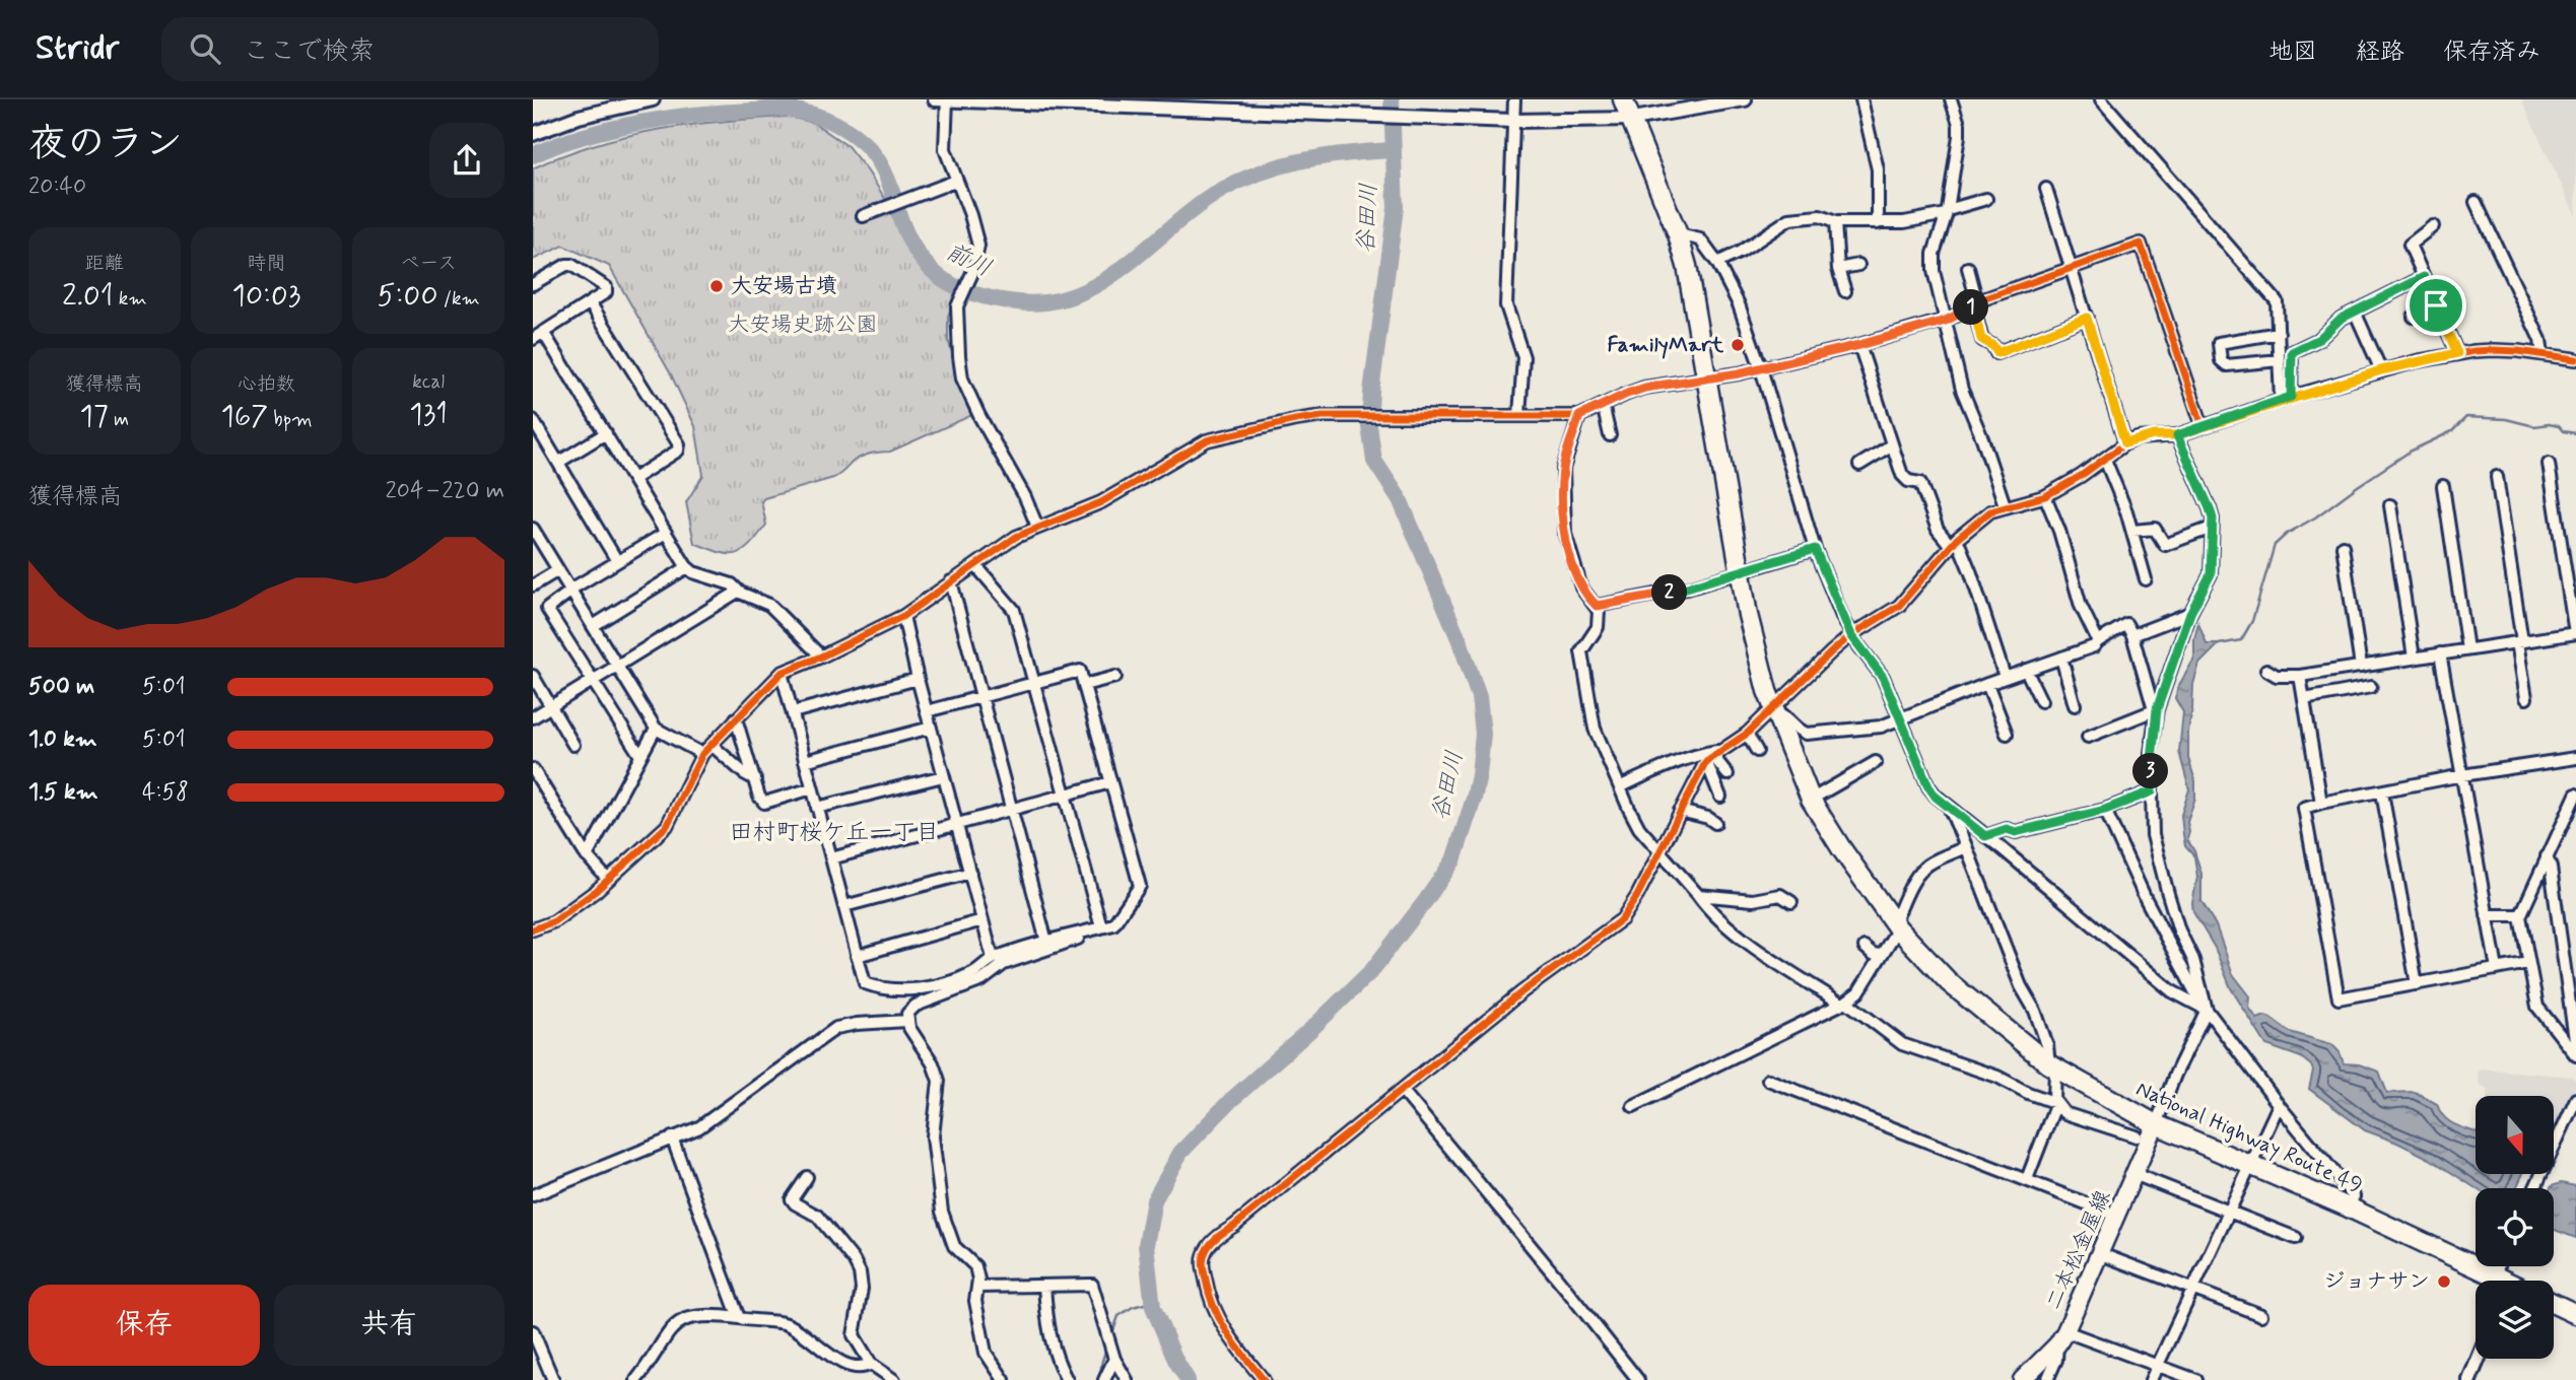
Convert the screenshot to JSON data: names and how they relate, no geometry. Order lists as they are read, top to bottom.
{
  "streets": {
    "highway": ["National Highway Route 49"],
    "main road": ["二本松金屋線"]
  },
  "crossings": [
    ["National Highway Route 49", "二本松金屋線"]
  ],
  "districts": ["田村町桜ケ丘一丁目"],
  "water": ["谷田川", "前川"],
  "parks": ["大安場史跡公園"],
  "places": ["大安場古墳", "FamilyMart", "ジョナサン"],
  "north": "bottom",
  "page": {
    "header": "Stridr",
    "search": "ここで検索",
    "nav": ["地図", "経路", "保存済み"],
    "heading": ["夜のラン", "20:40"],
    "stats": [
      ["距離", "2.01 km"],
      ["時間", "10:03"],
      ["ペース", "5:00 /km"],
      ["獲得標高", "17 m"],
      ["心拍数", "167 bpm"],
      ["kcal", "131"]
    ],
    "pins": ["1", "2", "3"],
    "chart": ["獲得標高", "204–220 m"],
    "list": [
      {
        "name": "500 m",
        "note": "5:01"
      },
      {
        "name": "1.0 km",
        "note": "5:01"
      },
      {
        "name": "1.5 km",
        "note": "4:58"
      }
    ],
    "buttons": ["保存", "共有"]
  }
}
